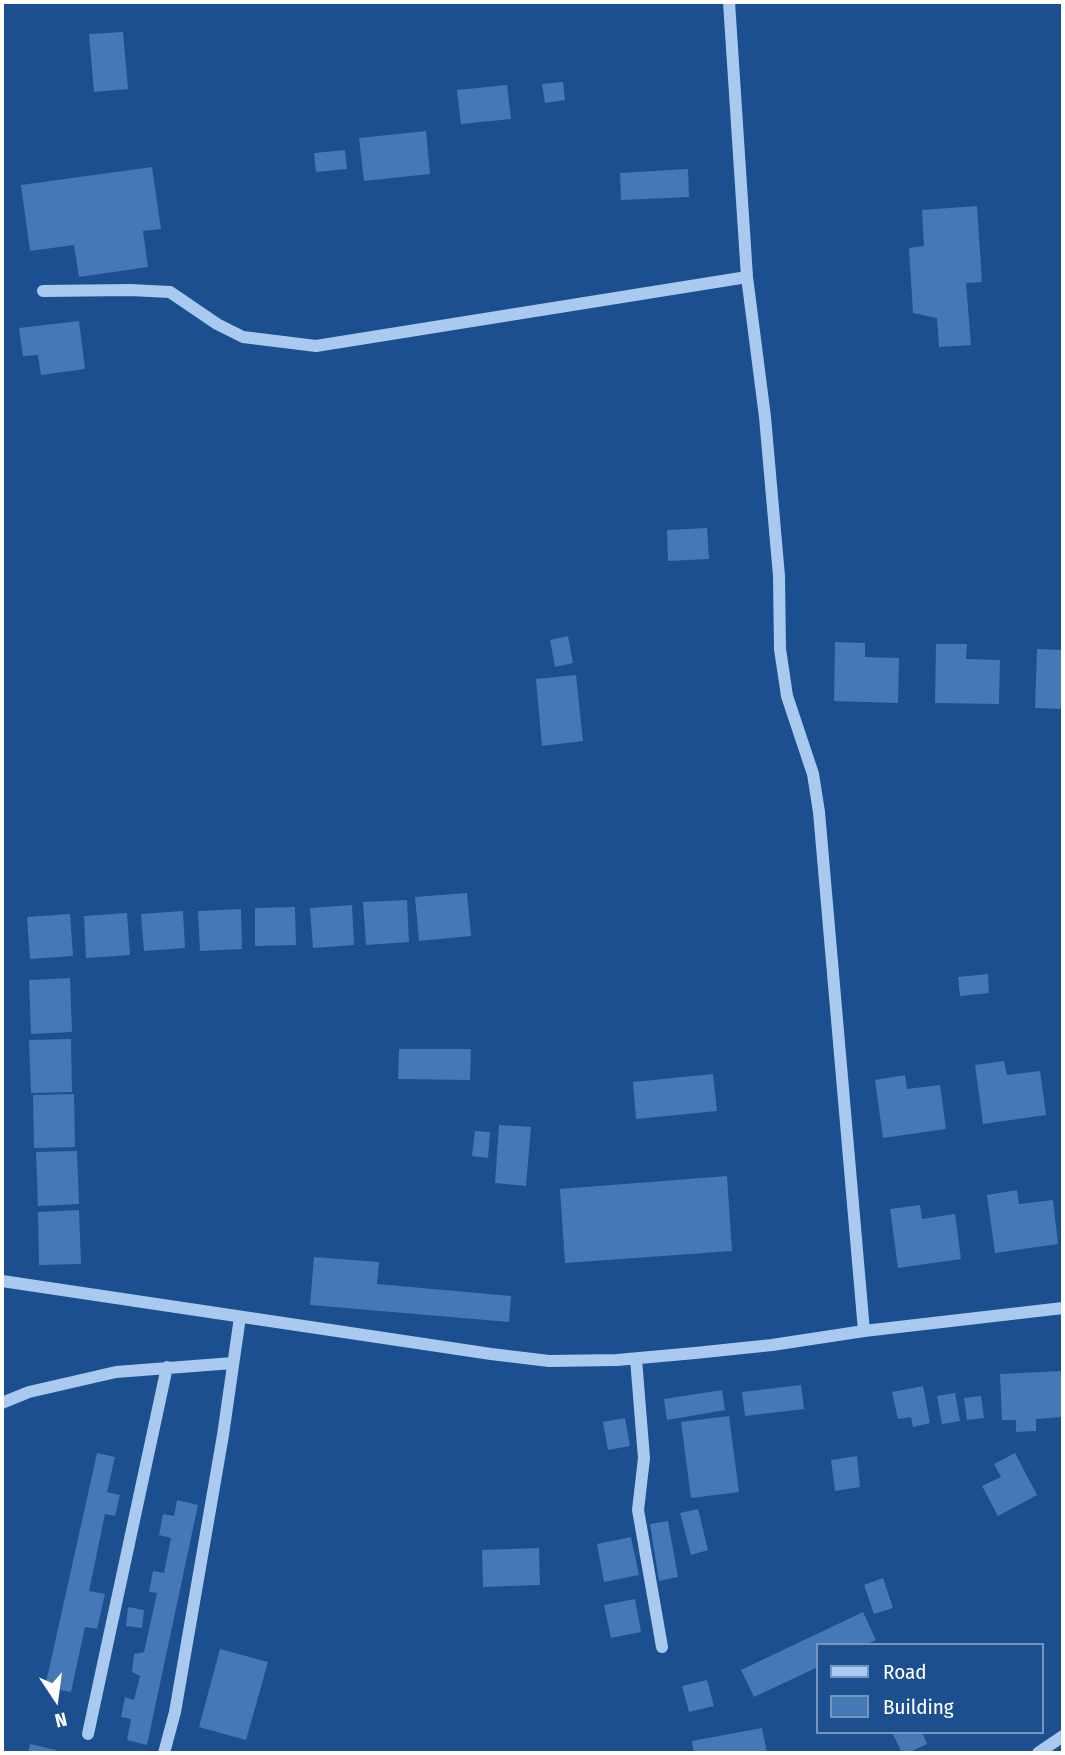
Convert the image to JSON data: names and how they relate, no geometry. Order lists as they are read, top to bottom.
{
  "legend": ["Road", "Building"],
  "north": "bottom"
}
